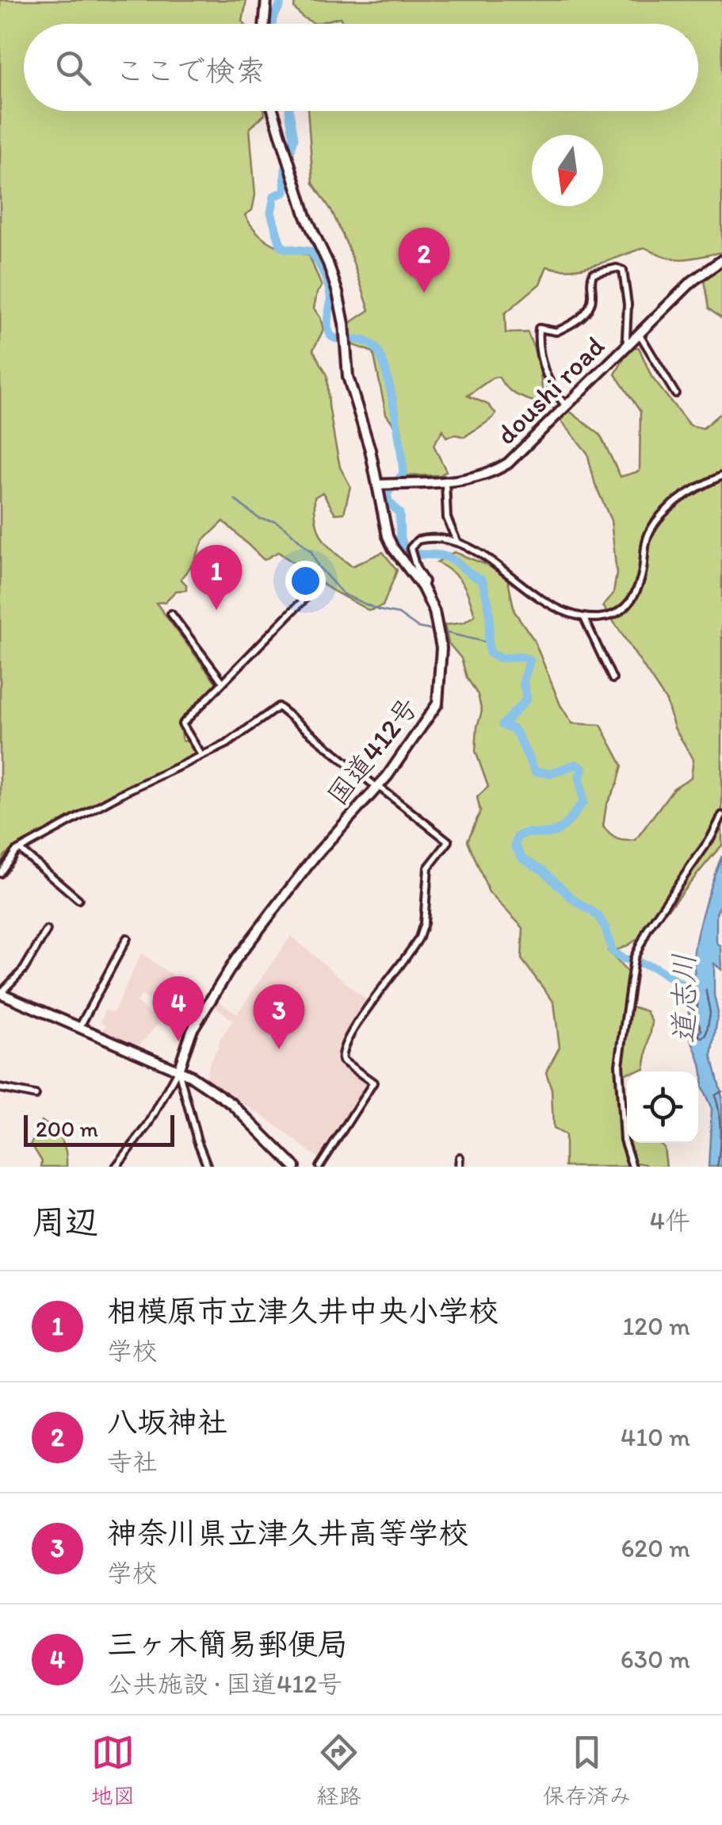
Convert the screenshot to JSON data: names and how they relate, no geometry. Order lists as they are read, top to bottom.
{
  "streets": {
    "highway": ["doushi road", "国道412号"]
  },
  "crossings": [
    ["doushi road", "国道412号"]
  ],
  "water": ["道志川"],
  "scale_bar": "200 m",
  "north": "bottom",
  "page": {
    "search": "ここで検索",
    "pins": [
      "2",
      "1",
      "4",
      "3"
    ],
    "scale": "200 m",
    "heading": ["周辺", "4件"],
    "list": [
      {
        "mark": "1",
        "name": "相模原市立津久井中央小学校",
        "note": "学校",
        "value": "120 m"
      },
      {
        "mark": "2",
        "name": "八坂神社",
        "note": "寺社",
        "value": "410 m"
      },
      {
        "mark": "3",
        "name": "神奈川県立津久井高等学校",
        "note": "学校",
        "value": "620 m"
      },
      {
        "mark": "4",
        "name": "三ヶ木簡易郵便局",
        "note": "公共施設 · 国道412号",
        "value": "630 m"
      }
    ],
    "nav": ["地図", "経路", "保存済み"]
  }
}
